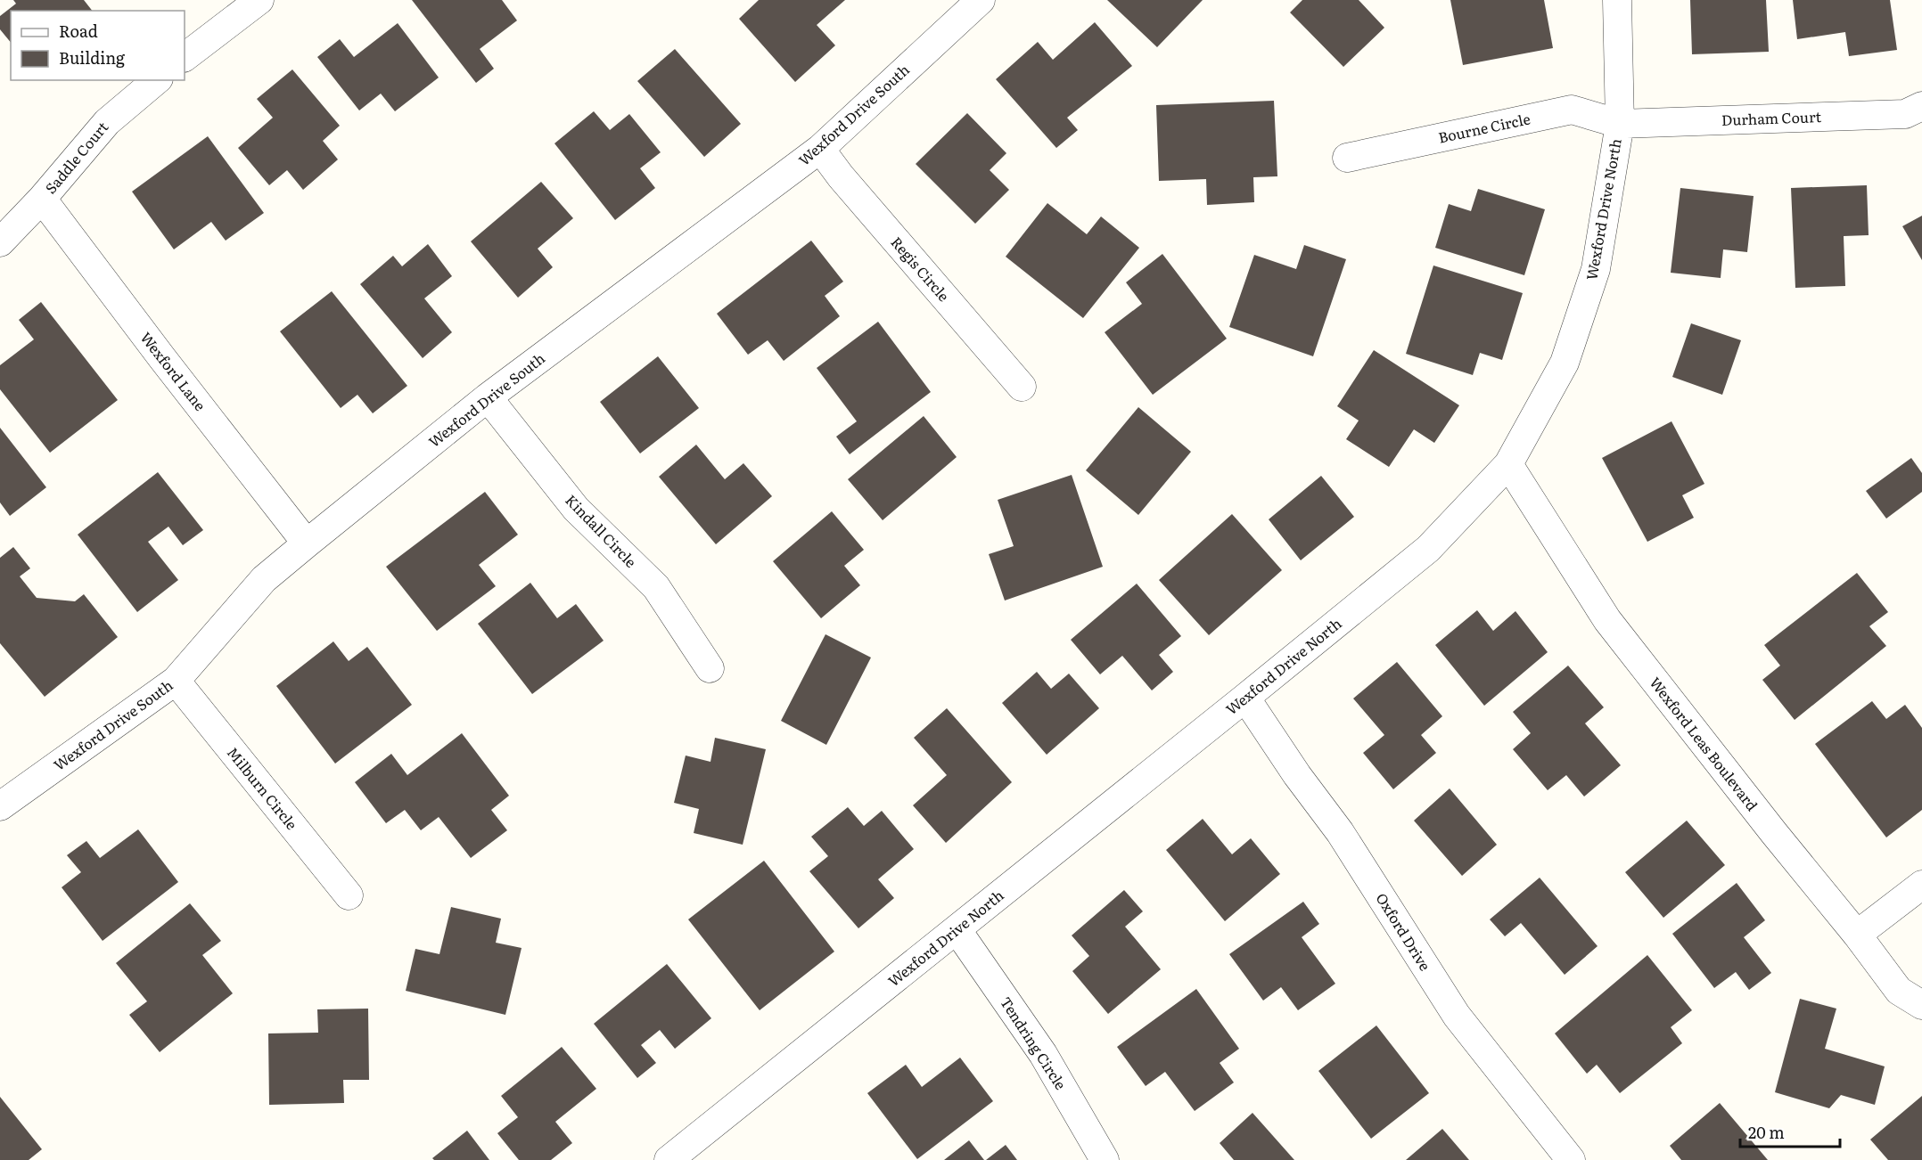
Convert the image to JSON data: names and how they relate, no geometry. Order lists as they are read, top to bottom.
{
  "streets": {
    "street": [
      "Wexford Drive South",
      "Durham Court",
      "Bourne Circle",
      "Saddle Court",
      "Wexford Drive North",
      "Regis Circle",
      "Wexford Lane",
      "Kindall Circle",
      "Wexford Leas Boulevard",
      "Milburn Circle",
      "Oxford Drive",
      "Tendring Circle"
    ]
  },
  "crossings": [
    ["Wexford Drive South", "Regis Circle"],
    ["Wexford Drive South", "Wexford Lane"],
    ["Wexford Drive South", "Kindall Circle"],
    ["Wexford Drive South", "Milburn Circle"],
    ["Durham Court", "Bourne Circle"],
    ["Durham Court", "Wexford Drive North"],
    ["Bourne Circle", "Wexford Drive North"],
    ["Saddle Court", "Wexford Lane"],
    ["Wexford Drive North", "Wexford Leas Boulevard"],
    ["Wexford Drive North", "Oxford Drive"],
    ["Wexford Drive North", "Tendring Circle"]
  ],
  "legend": ["Road", "Building"],
  "scale_bar": "20 m"
}
